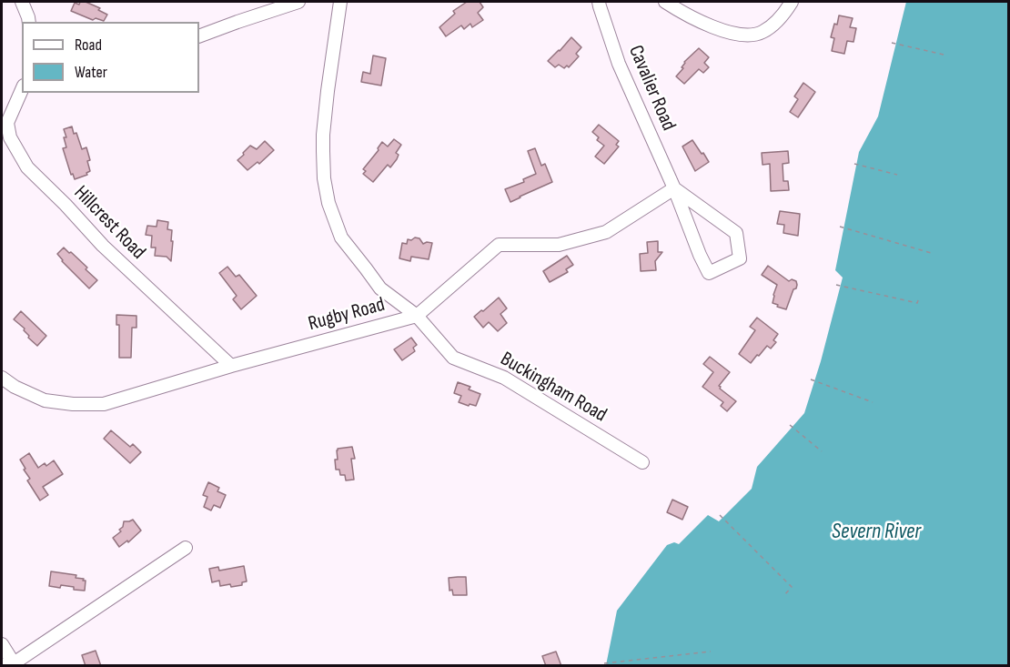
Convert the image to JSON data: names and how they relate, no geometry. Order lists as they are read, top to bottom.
{
  "streets": {
    "street": [
      "Cavalier Road",
      "Hillcrest Road",
      "Rugby Road",
      "Buckingham Road"
    ]
  },
  "crossings": [
    ["Cavalier Road", "Rugby Road"],
    ["Hillcrest Road", "Rugby Road"],
    ["Rugby Road", "Buckingham Road"]
  ],
  "water": ["Severn River"],
  "legend": ["Road", "Water"]
}
